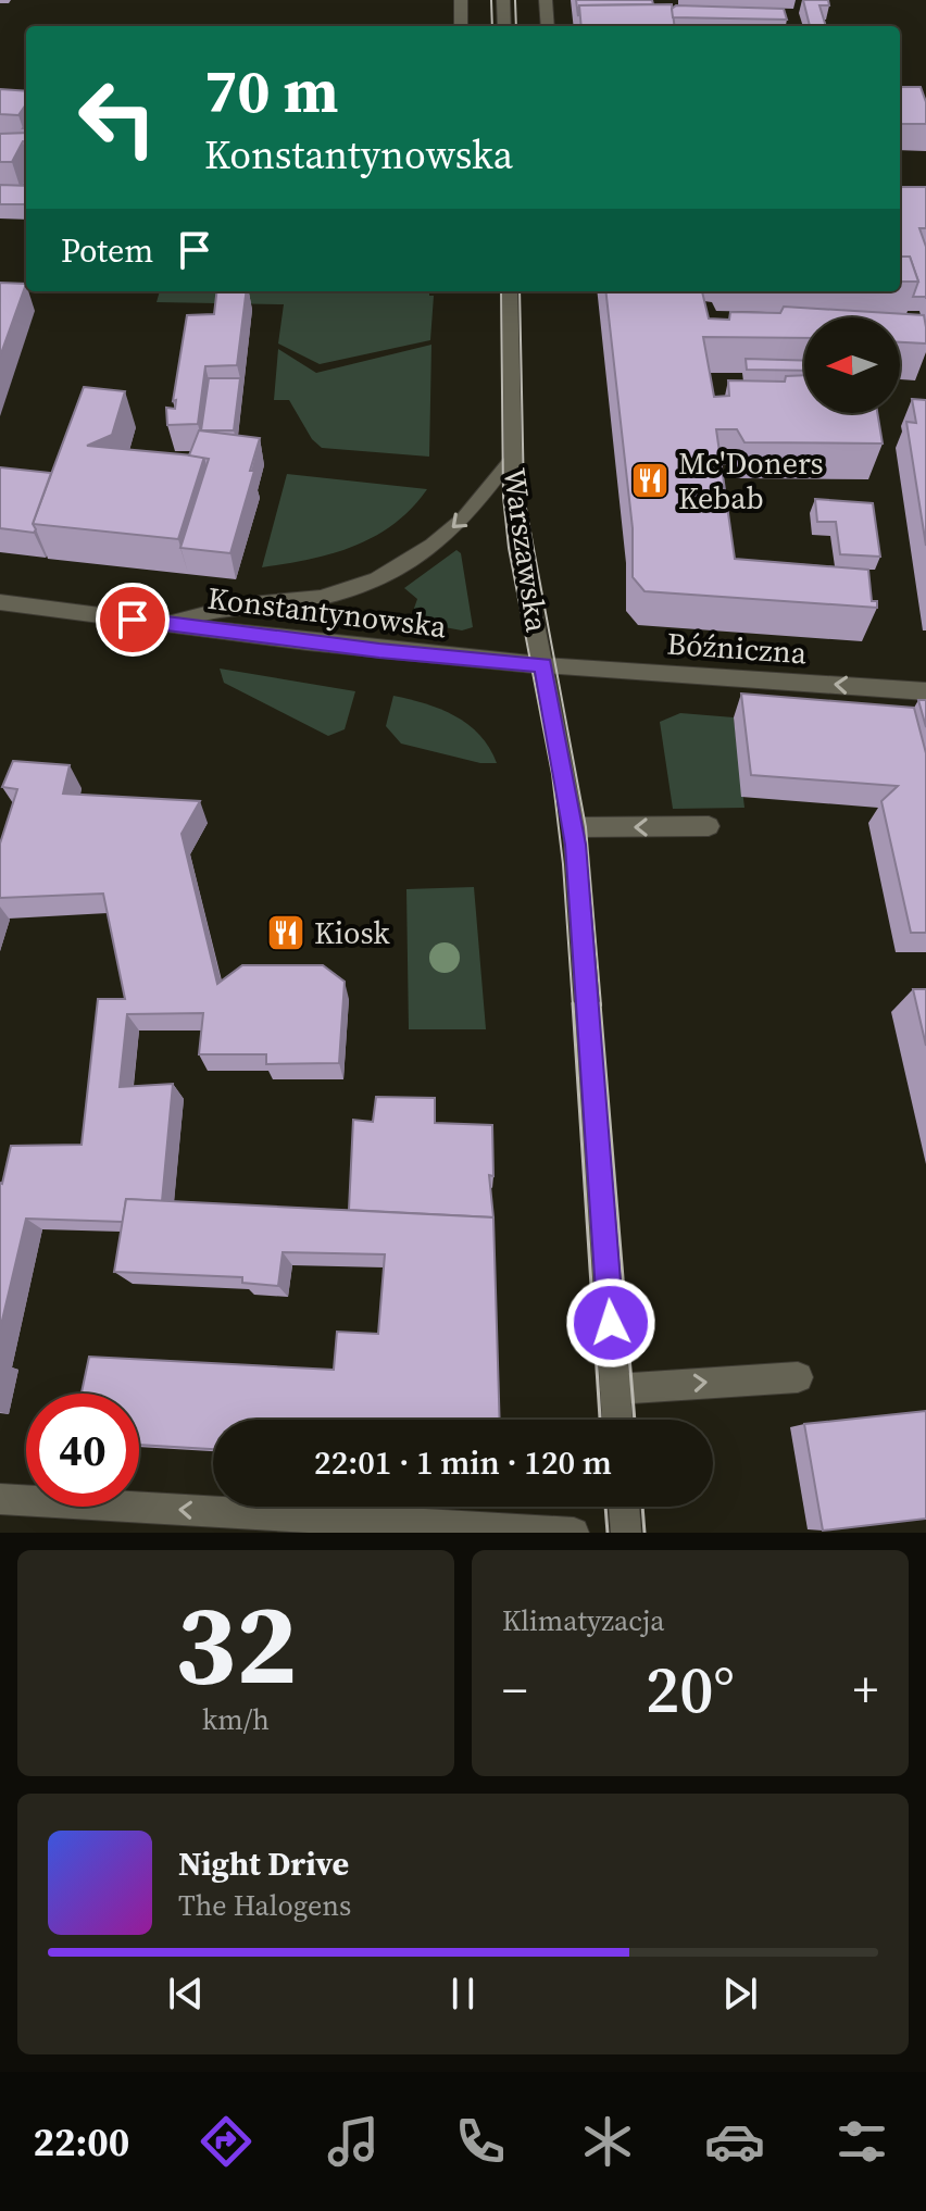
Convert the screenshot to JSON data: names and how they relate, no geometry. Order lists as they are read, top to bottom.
{
  "streets": {
    "street": ["Warszawska", "Konstantynowska", "Bóźniczna"]
  },
  "crossings": [
    ["Warszawska", "Konstantynowska"],
    ["Warszawska", "Bóźniczna"],
    ["Konstantynowska", "Bóźniczna"]
  ],
  "places": {
    "restaurant": ["Mc'Doners Kebab", "Kiosk"]
  },
  "north": "left",
  "page": {
    "turn": ["70 m", "Konstantynowska"],
    "then": "Potem",
    "limit": "40",
    "trip": "22:01 · 1 min · 120 m",
    "tile": [
      ["32", "km/h"],
      "Klimatyzacja"
    ],
    "heat": ["−", "20°", "+"],
    "song": ["Night Drive", "The Halogens"],
    "tabs": "22:00"
  }
}
